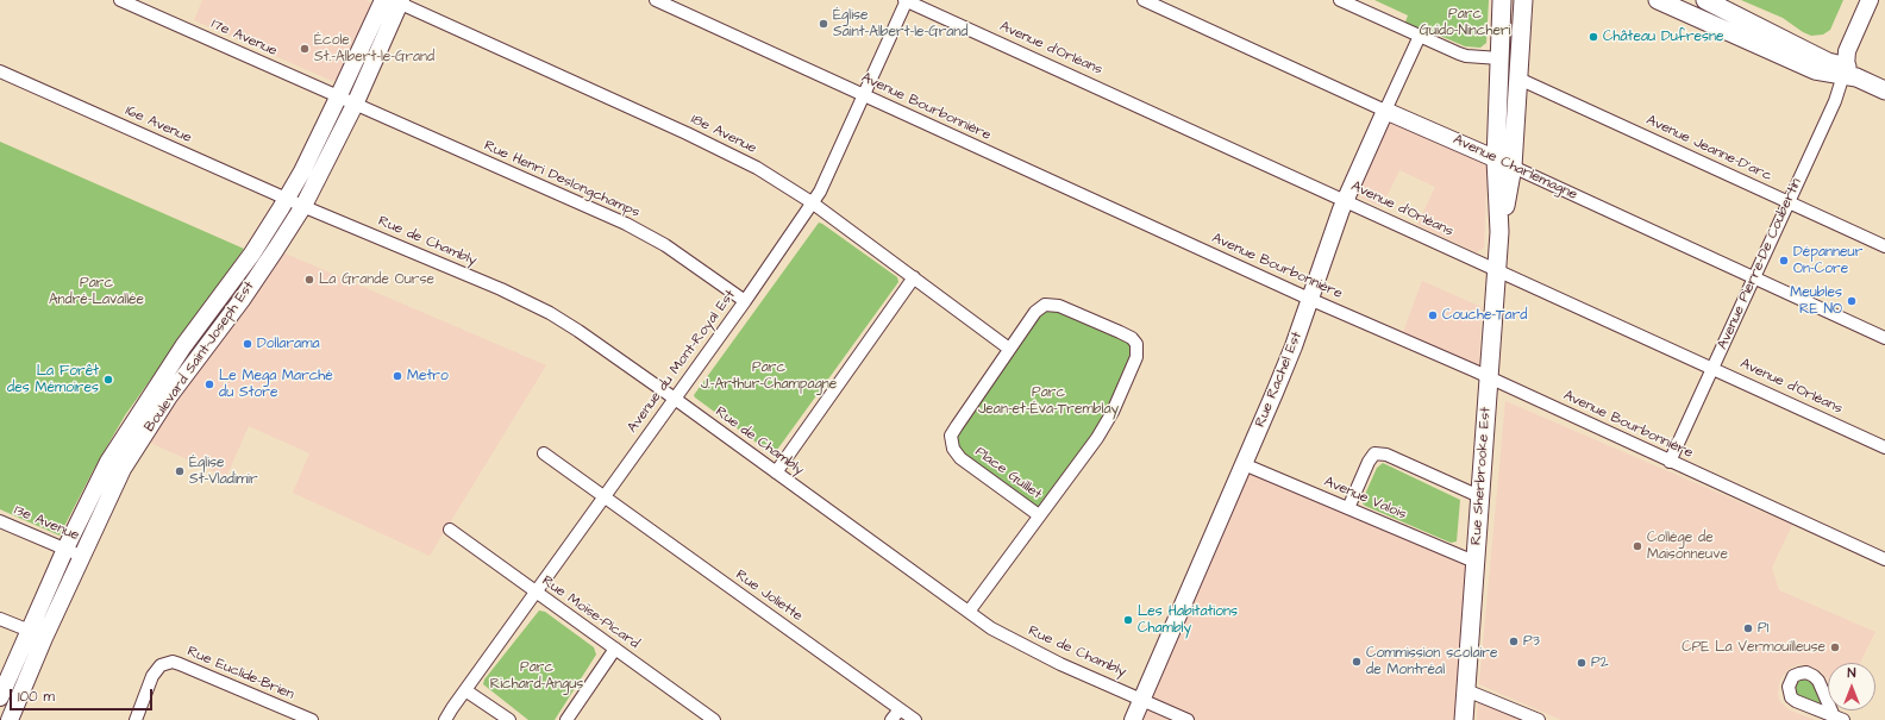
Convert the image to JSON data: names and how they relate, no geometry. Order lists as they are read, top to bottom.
{
  "streets": {
    "main road": [
      "Avenue Charlemagne",
      "Avenue Pierre-De Coubertin",
      "Boulevard Saint-Joseph Est",
      "Rue Rachel Est",
      "Rue Sherbrooke Est"
    ],
    "street": [
      "17e Avenue",
      "Avenue d'Orléans",
      "Avenue Bourbonnière",
      "16e Avenue",
      "18e Avenue",
      "Avenue Jeanne-D'arc",
      "Rue Henri Deslongchamps",
      "Rue de Chambly",
      "Avenue du Mont-Royal Est",
      "Place Guillet",
      "Avenue Valois",
      "13e Avenue",
      "Rue Joliette",
      "Rue Moïse-Picard",
      "Rue Euclide-Brien"
    ]
  },
  "crossings": [
    ["17e Avenue", "Rue Henri Deslongchamps"],
    ["17e Avenue", "Boulevard Saint-Joseph Est"],
    ["Avenue d'Orléans", "Avenue Pierre-De Coubertin"],
    ["Avenue d'Orléans", "Avenue du Mont-Royal Est"],
    ["Avenue d'Orléans", "Rue Rachel Est"],
    ["Avenue d'Orléans", "Rue Sherbrooke Est"],
    ["Avenue Bourbonnière", "Avenue Pierre-De Coubertin"],
    ["Avenue Bourbonnière", "Avenue du Mont-Royal Est"],
    ["Avenue Bourbonnière", "Rue Rachel Est"],
    ["Avenue Bourbonnière", "Rue Sherbrooke Est"],
    ["16e Avenue", "Rue de Chambly"],
    ["16e Avenue", "Boulevard Saint-Joseph Est"],
    ["18e Avenue", "Boulevard Saint-Joseph Est"],
    ["18e Avenue", "Avenue du Mont-Royal Est"],
    ["18e Avenue", "Place Guillet"],
    ["Avenue Jeanne-D'arc", "Avenue Pierre-De Coubertin"],
    ["Avenue Jeanne-D'arc", "Rue Sherbrooke Est"],
    ["Avenue Charlemagne", "Avenue Pierre-De Coubertin"],
    ["Avenue Charlemagne", "Rue Rachel Est"],
    ["Avenue Charlemagne", "Rue Sherbrooke Est"],
    ["Rue Henri Deslongchamps", "Boulevard Saint-Joseph Est"],
    ["Rue Henri Deslongchamps", "Avenue du Mont-Royal Est"],
    ["Rue de Chambly", "Boulevard Saint-Joseph Est"],
    ["Rue de Chambly", "Avenue du Mont-Royal Est"],
    ["Rue de Chambly", "Rue Rachel Est"],
    ["Boulevard Saint-Joseph Est", "13e Avenue"],
    ["Avenue du Mont-Royal Est", "Rue Joliette"],
    ["Avenue du Mont-Royal Est", "Rue Moïse-Picard"],
    ["Rue Rachel Est", "Avenue Valois"],
    ["Rue Sherbrooke Est", "Avenue Valois"]
  ],
  "parks": [
    "Parc Guido-Nincheri",
    "Parc André-Lavallée",
    "Parc J.-Arthur-Champagne",
    "Parc Jean-et-Éva-Tremblay",
    "Parc Richard-Angus"
  ],
  "places": [
    "Église Saint-Albert-le-Grand",
    "Château Dufresne",
    "École St.-Albert-le-Grand",
    "Dépanneur On-Core",
    "La Grande Ourse",
    "Meubles RE NO",
    "Couche-Tard",
    "Dollarama",
    "Metro",
    "La Forêt des Mémoires",
    "Le Mega Marché du Store",
    "Église St-Vladimir",
    "Collège de Maisonneuve",
    "Les Habitations Chambly",
    "P1",
    "P3",
    "CPE La Vermouilleuse",
    "Commission scolaire de Montréal",
    "P2"
  ],
  "scale_bar": "100 m",
  "north": "top"
}
